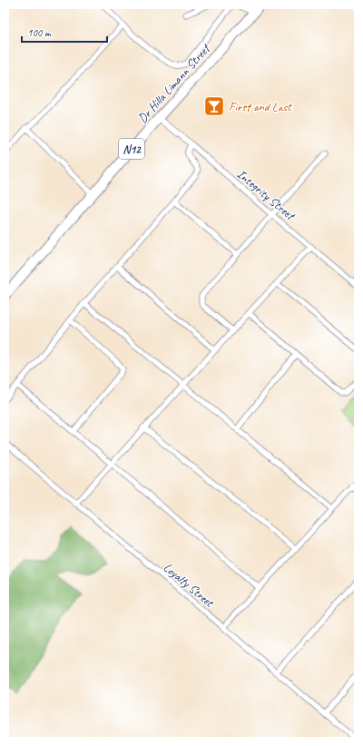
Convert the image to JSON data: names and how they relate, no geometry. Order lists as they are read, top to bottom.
{
  "streets": {
    "highway": ["Dr Hilla Limann Street", "N12"],
    "street": ["Integrity Street", "Loyalty Street"]
  },
  "crossings": [
    ["Dr Hilla Limann Street", "Integrity Street"]
  ],
  "places": {
    "bar": ["First and Last"]
  },
  "scale_bar": "100 m"
}
